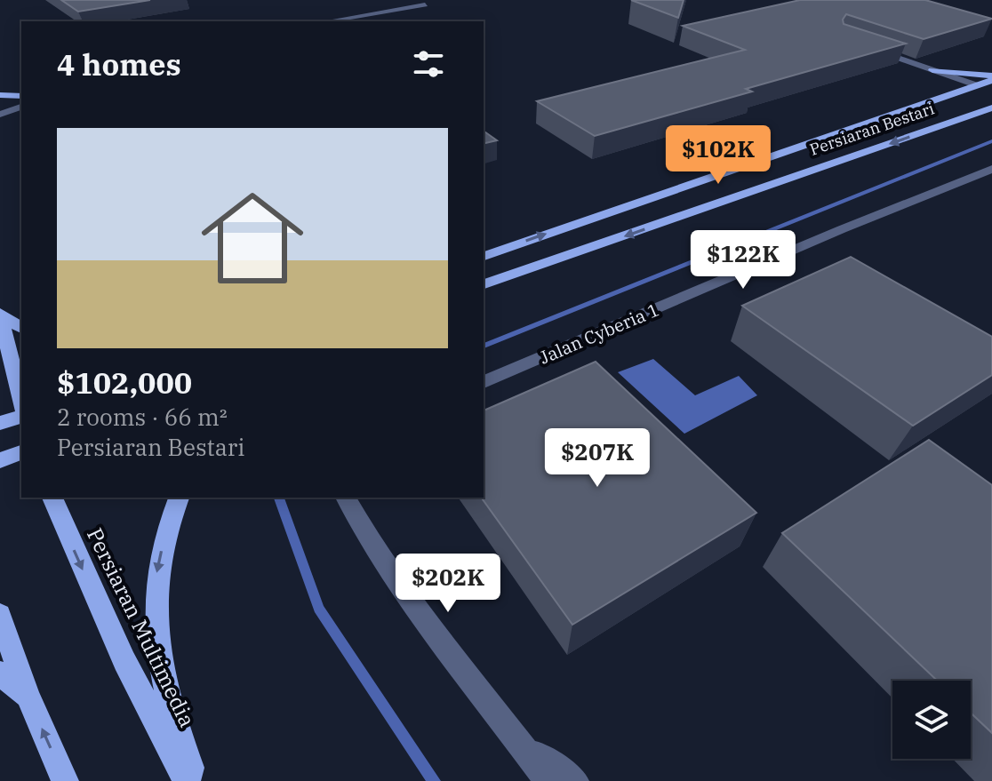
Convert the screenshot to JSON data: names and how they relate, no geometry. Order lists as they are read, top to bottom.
{
  "streets": {
    "main road": ["Persiaran Bestari", "Persiaran Multimedia"],
    "street": ["Jalan Cyberia 1"]
  },
  "page": {
    "heading": "4 homes",
    "list": [
      {
        "name": "$102,000",
        "note": "2 rooms · 66 m² · Persiaran Bestari"
      }
    ],
    "price": [
      "$102K",
      "$122K",
      "$207K",
      "$202K"
    ]
  }
}
